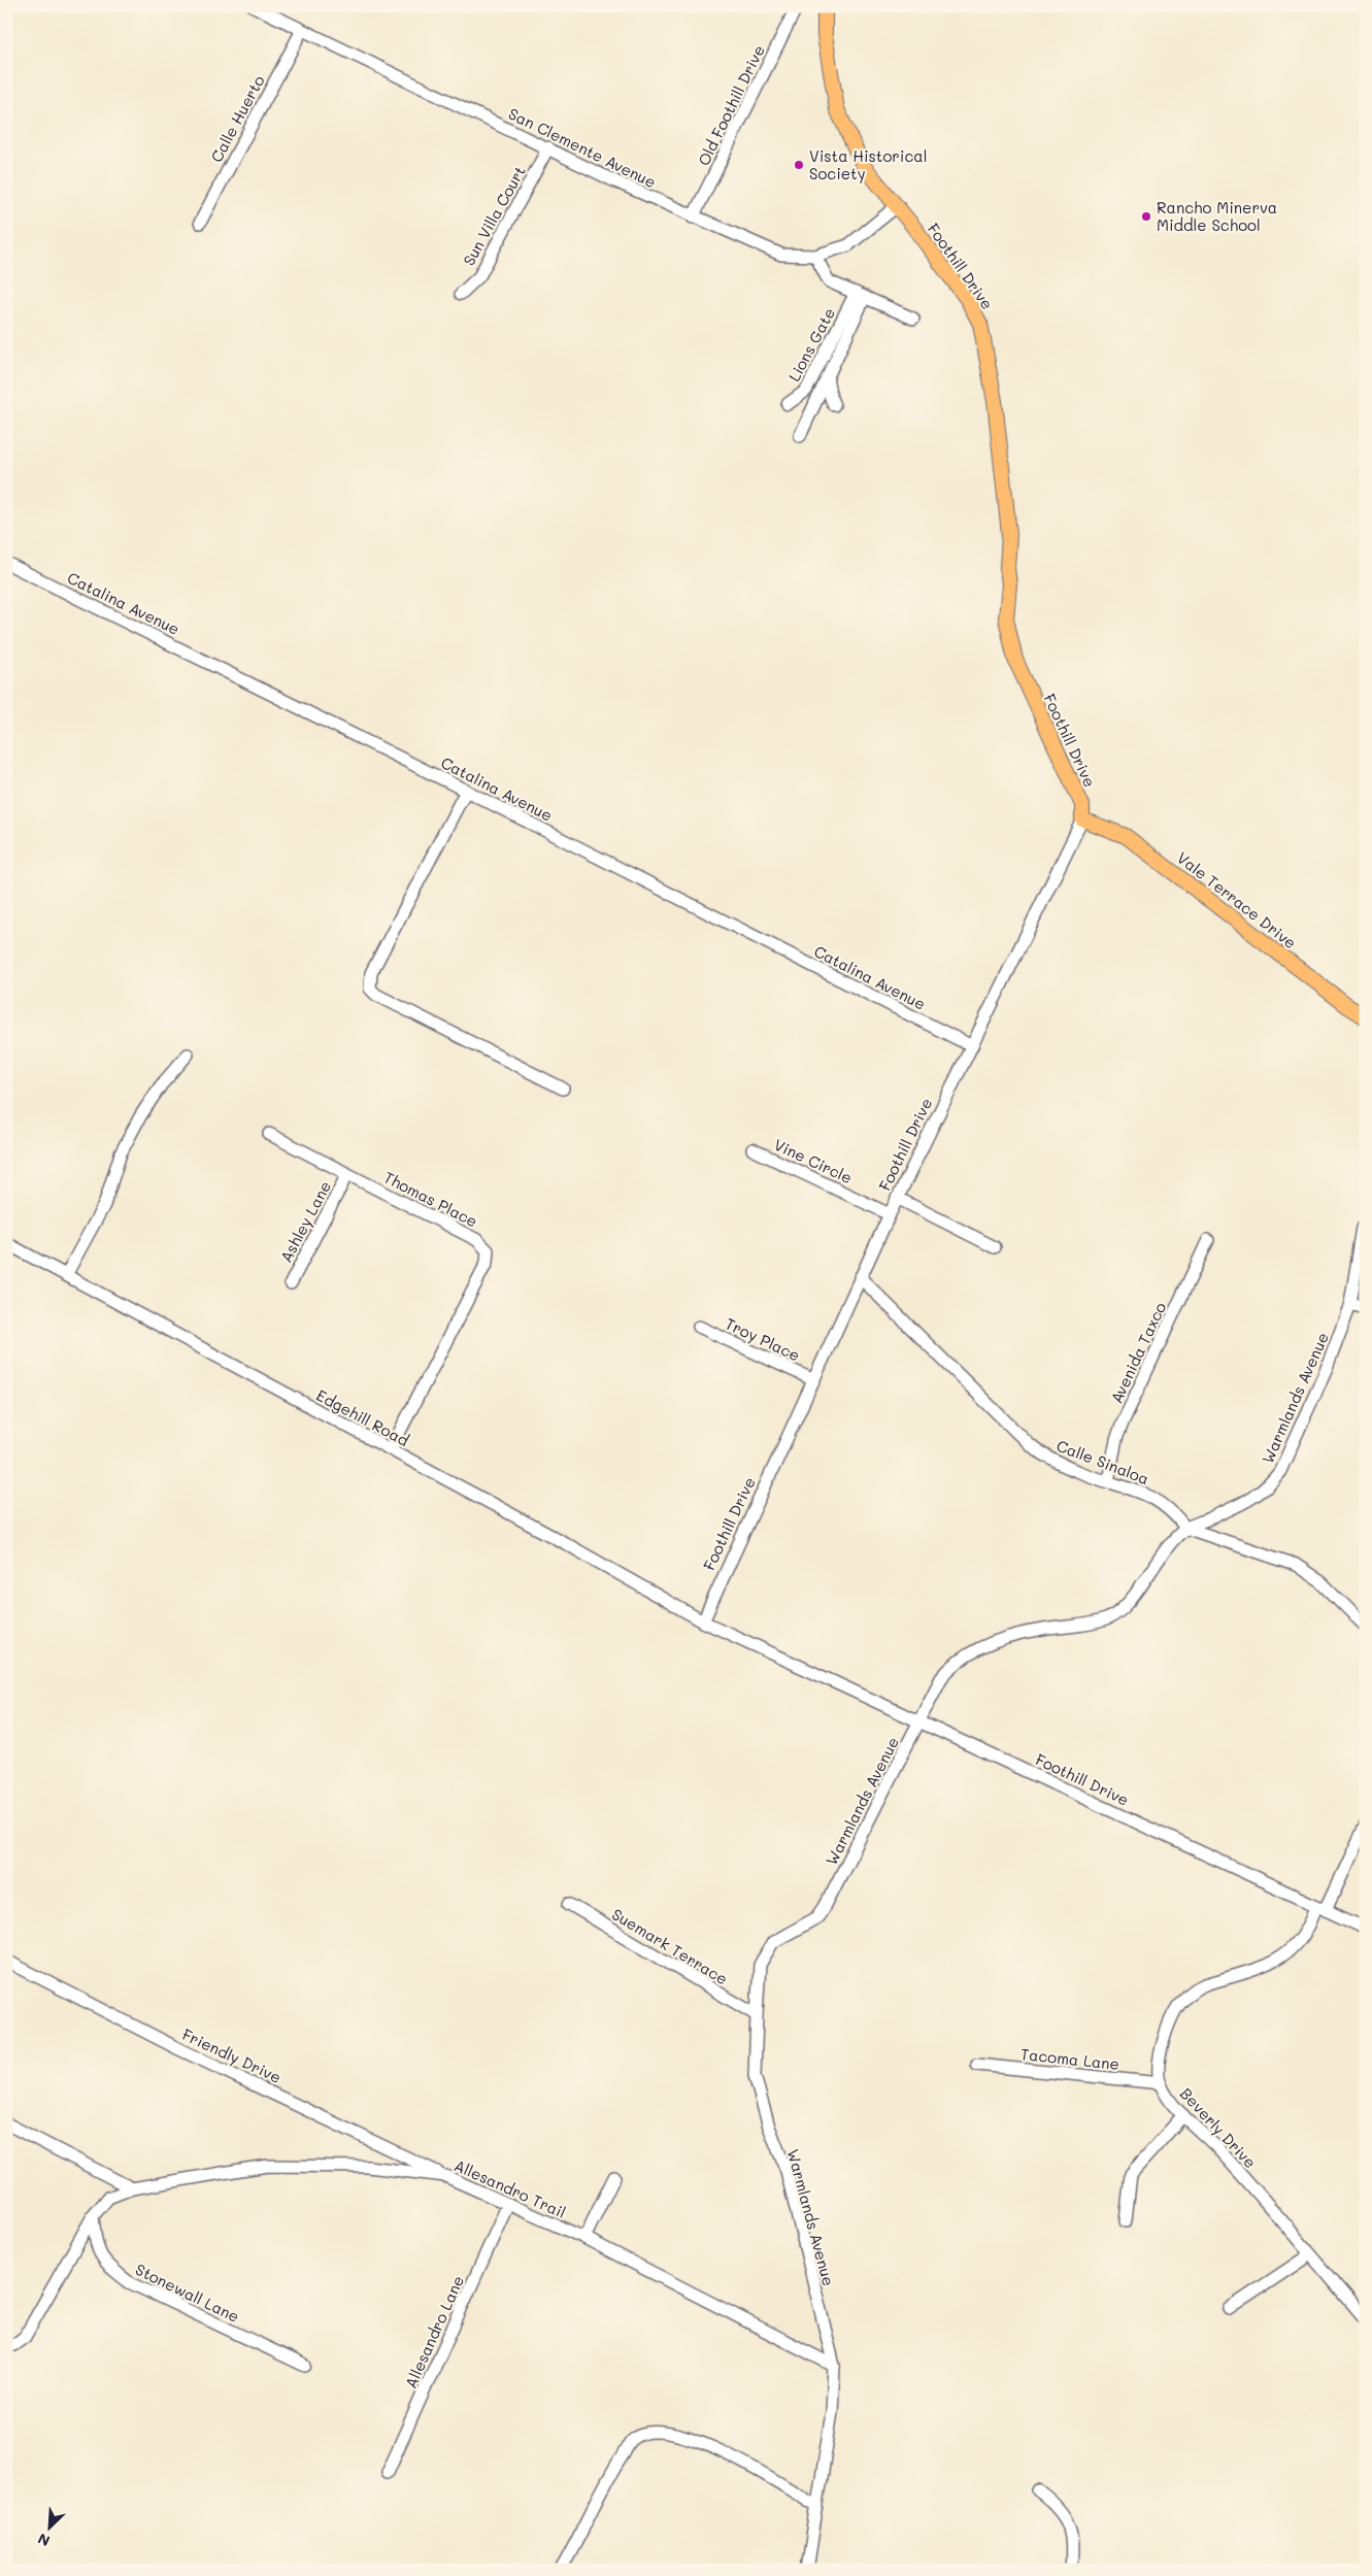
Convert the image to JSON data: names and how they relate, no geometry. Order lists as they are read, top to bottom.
{
  "streets": {
    "main road": ["Foothill Drive", "Vale Terrace Drive"],
    "street": [
      "Old Foothill Drive",
      "Calle Huerto",
      "San Clemente Avenue",
      "Sun Villa Court",
      "Lions Gate",
      "Catalina Avenue",
      "Vine Circle",
      "Thomas Place",
      "Ashley Lane",
      "Troy Place",
      "Avenida Taxco",
      "Warmlands Avenue",
      "Edgehill Road",
      "Calle Sinaloa",
      "Suemark Terrace",
      "Friendly Drive",
      "Tacoma Lane",
      "Beverly Drive",
      "Allesandro Trail",
      "Stonewall Lane",
      "Allesandro Lane"
    ]
  },
  "crossings": [
    ["Old Foothill Drive", "San Clemente Avenue"],
    ["Calle Huerto", "San Clemente Avenue"],
    ["San Clemente Avenue", "Sun Villa Court"],
    ["San Clemente Avenue", "Foothill Drive"],
    ["Foothill Drive", "Catalina Avenue"],
    ["Foothill Drive", "Vale Terrace Drive"],
    ["Foothill Drive", "Vine Circle"],
    ["Foothill Drive", "Troy Place"],
    ["Foothill Drive", "Warmlands Avenue"],
    ["Foothill Drive", "Edgehill Road"],
    ["Foothill Drive", "Calle Sinaloa"],
    ["Foothill Drive", "Beverly Drive"],
    ["Thomas Place", "Ashley Lane"],
    ["Thomas Place", "Edgehill Road"],
    ["Avenida Taxco", "Calle Sinaloa"],
    ["Warmlands Avenue", "Calle Sinaloa"],
    ["Warmlands Avenue", "Suemark Terrace"],
    ["Warmlands Avenue", "Allesandro Trail"],
    ["Friendly Drive", "Allesandro Trail"],
    ["Tacoma Lane", "Beverly Drive"],
    ["Allesandro Trail", "Stonewall Lane"],
    ["Allesandro Trail", "Allesandro Lane"]
  ],
  "places": ["Vista Historical Society", "Rancho Minerva Middle School"],
  "north": "bottom left"
}
